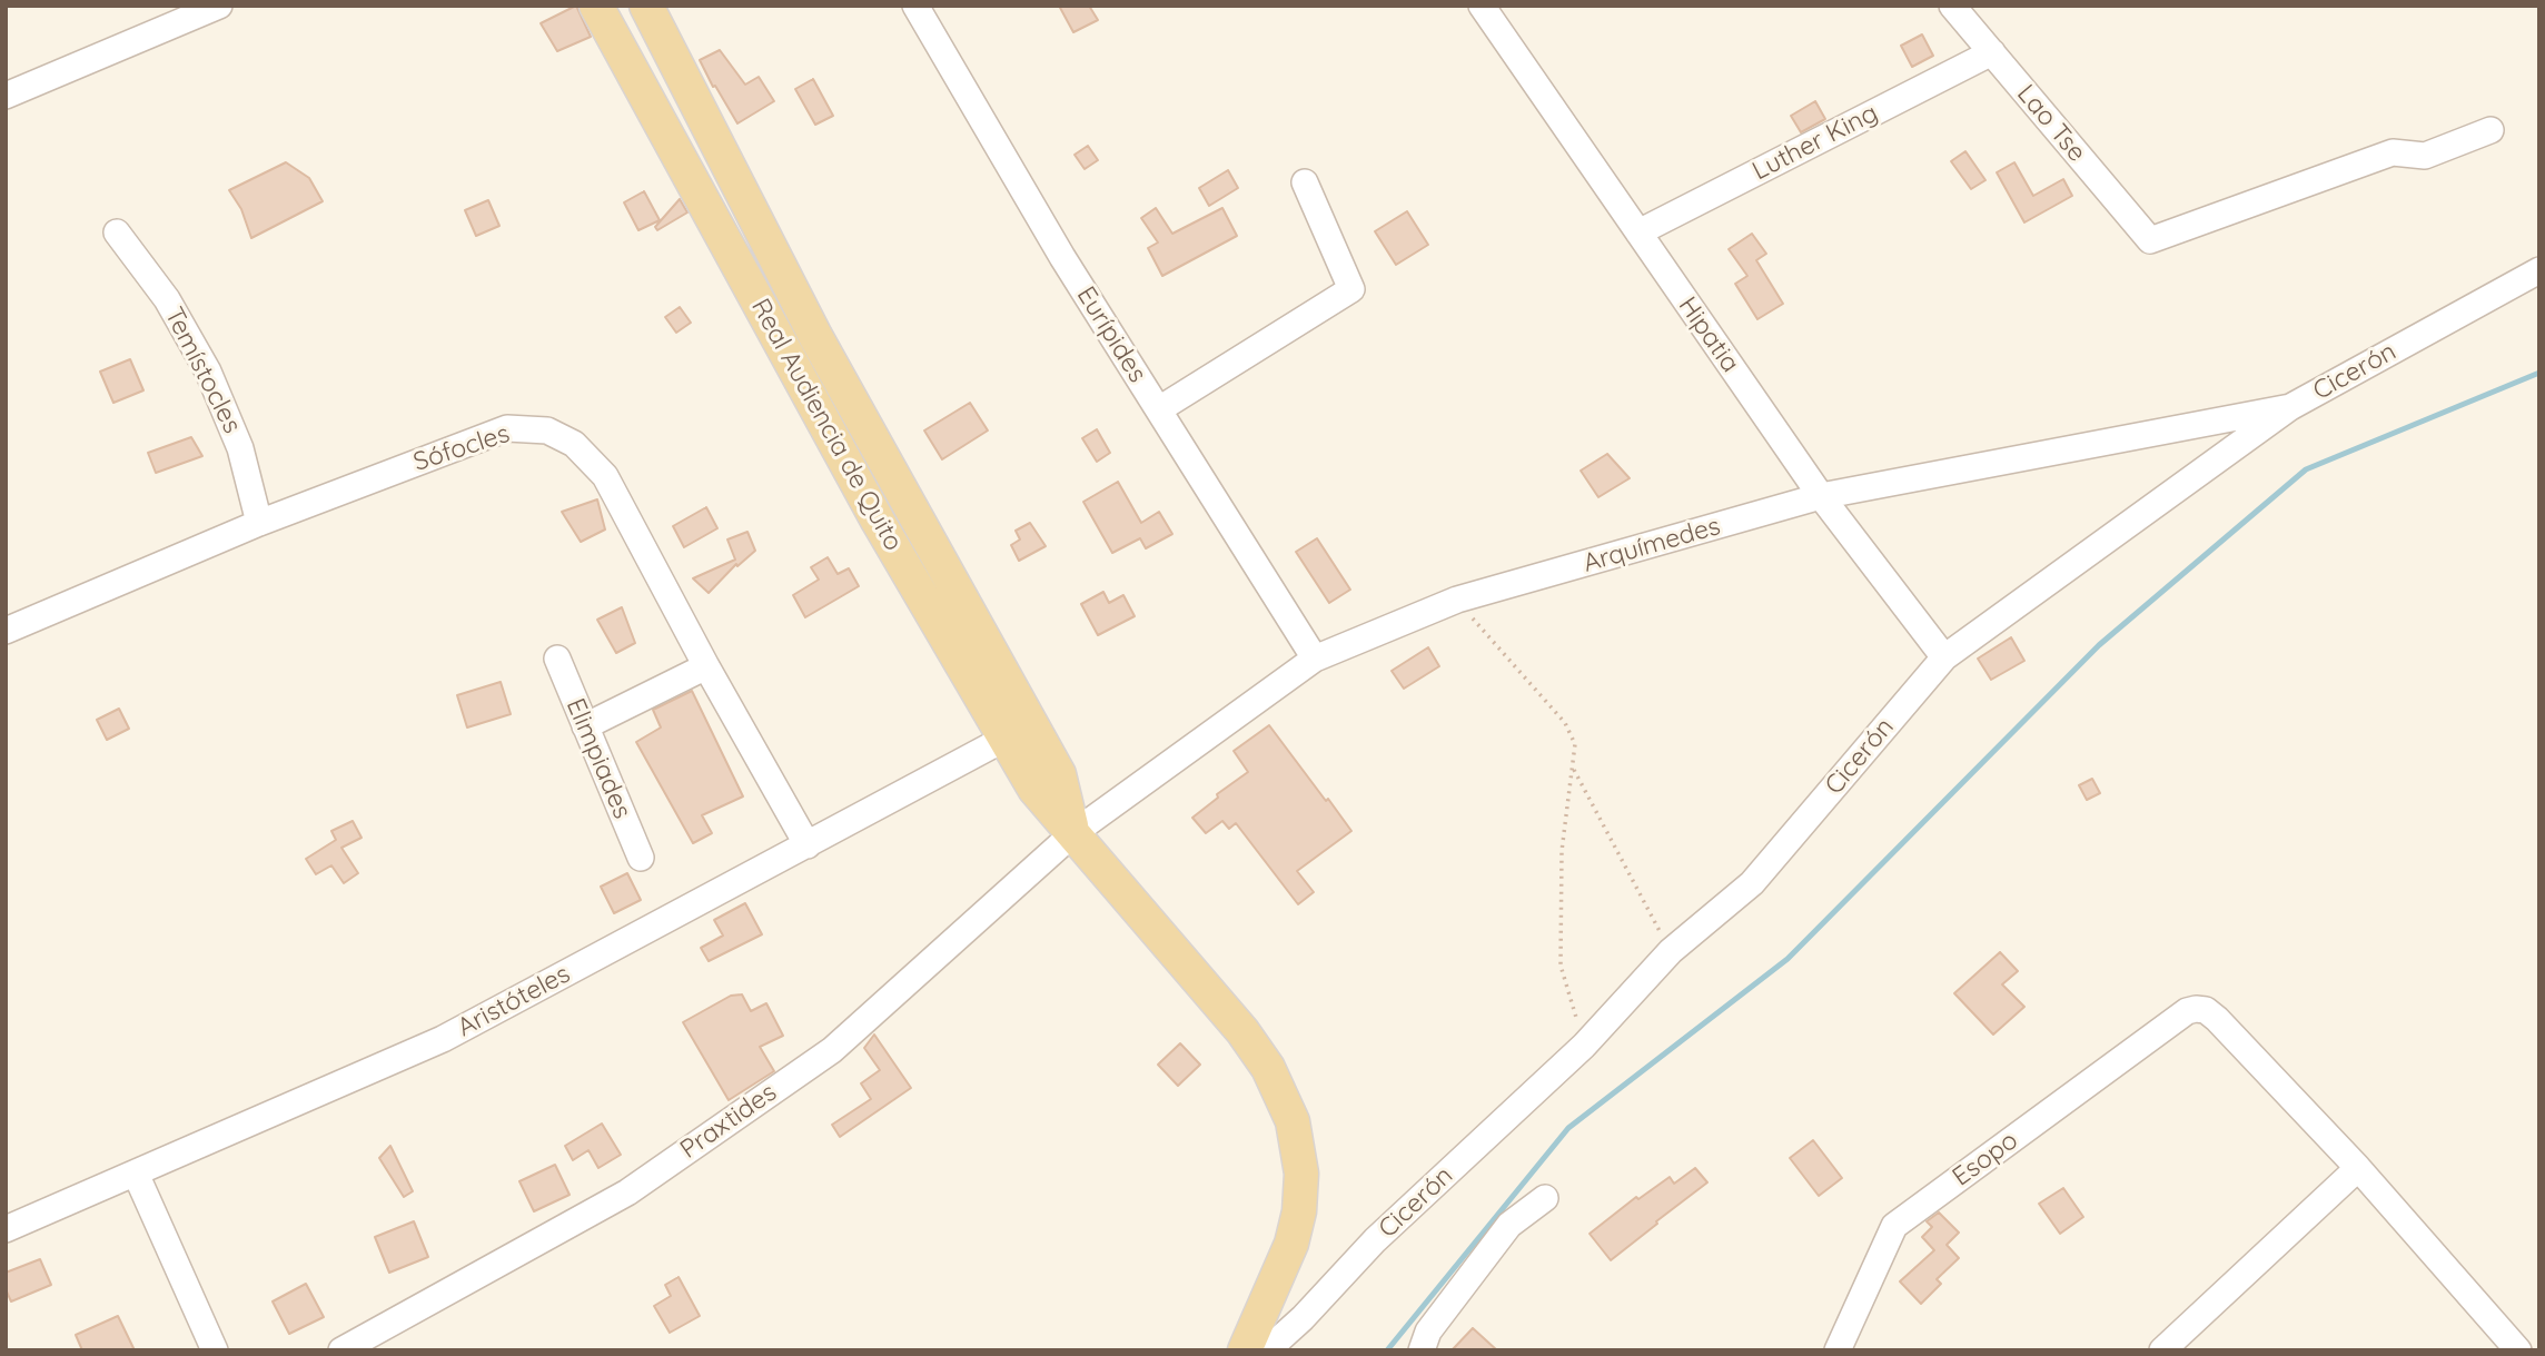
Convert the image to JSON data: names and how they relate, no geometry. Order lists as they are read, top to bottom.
{
  "streets": {
    "main road": ["Real Audiencia de Quito"],
    "street": [
      "Lao Tse",
      "Luther King",
      "Eurípides",
      "Hipatia",
      "Temístocles",
      "Cicerón",
      "Sófocles",
      "Arquímedes",
      "Elimpiades",
      "Aristóteles",
      "Praxtides",
      "Esopo"
    ]
  },
  "crossings": [
    ["Lao Tse", "Luther King"],
    ["Luther King", "Hipatia"],
    ["Eurípides", "Arquímedes"],
    ["Hipatia", "Cicerón"],
    ["Hipatia", "Arquímedes"],
    ["Temístocles", "Sófocles"],
    ["Cicerón", "Arquímedes"],
    ["Real Audiencia de Quito", "Arquímedes"],
    ["Real Audiencia de Quito", "Aristóteles"],
    ["Real Audiencia de Quito", "Praxtides"],
    ["Sófocles", "Aristóteles"],
    ["Arquímedes", "Praxtides"]
  ]
}
